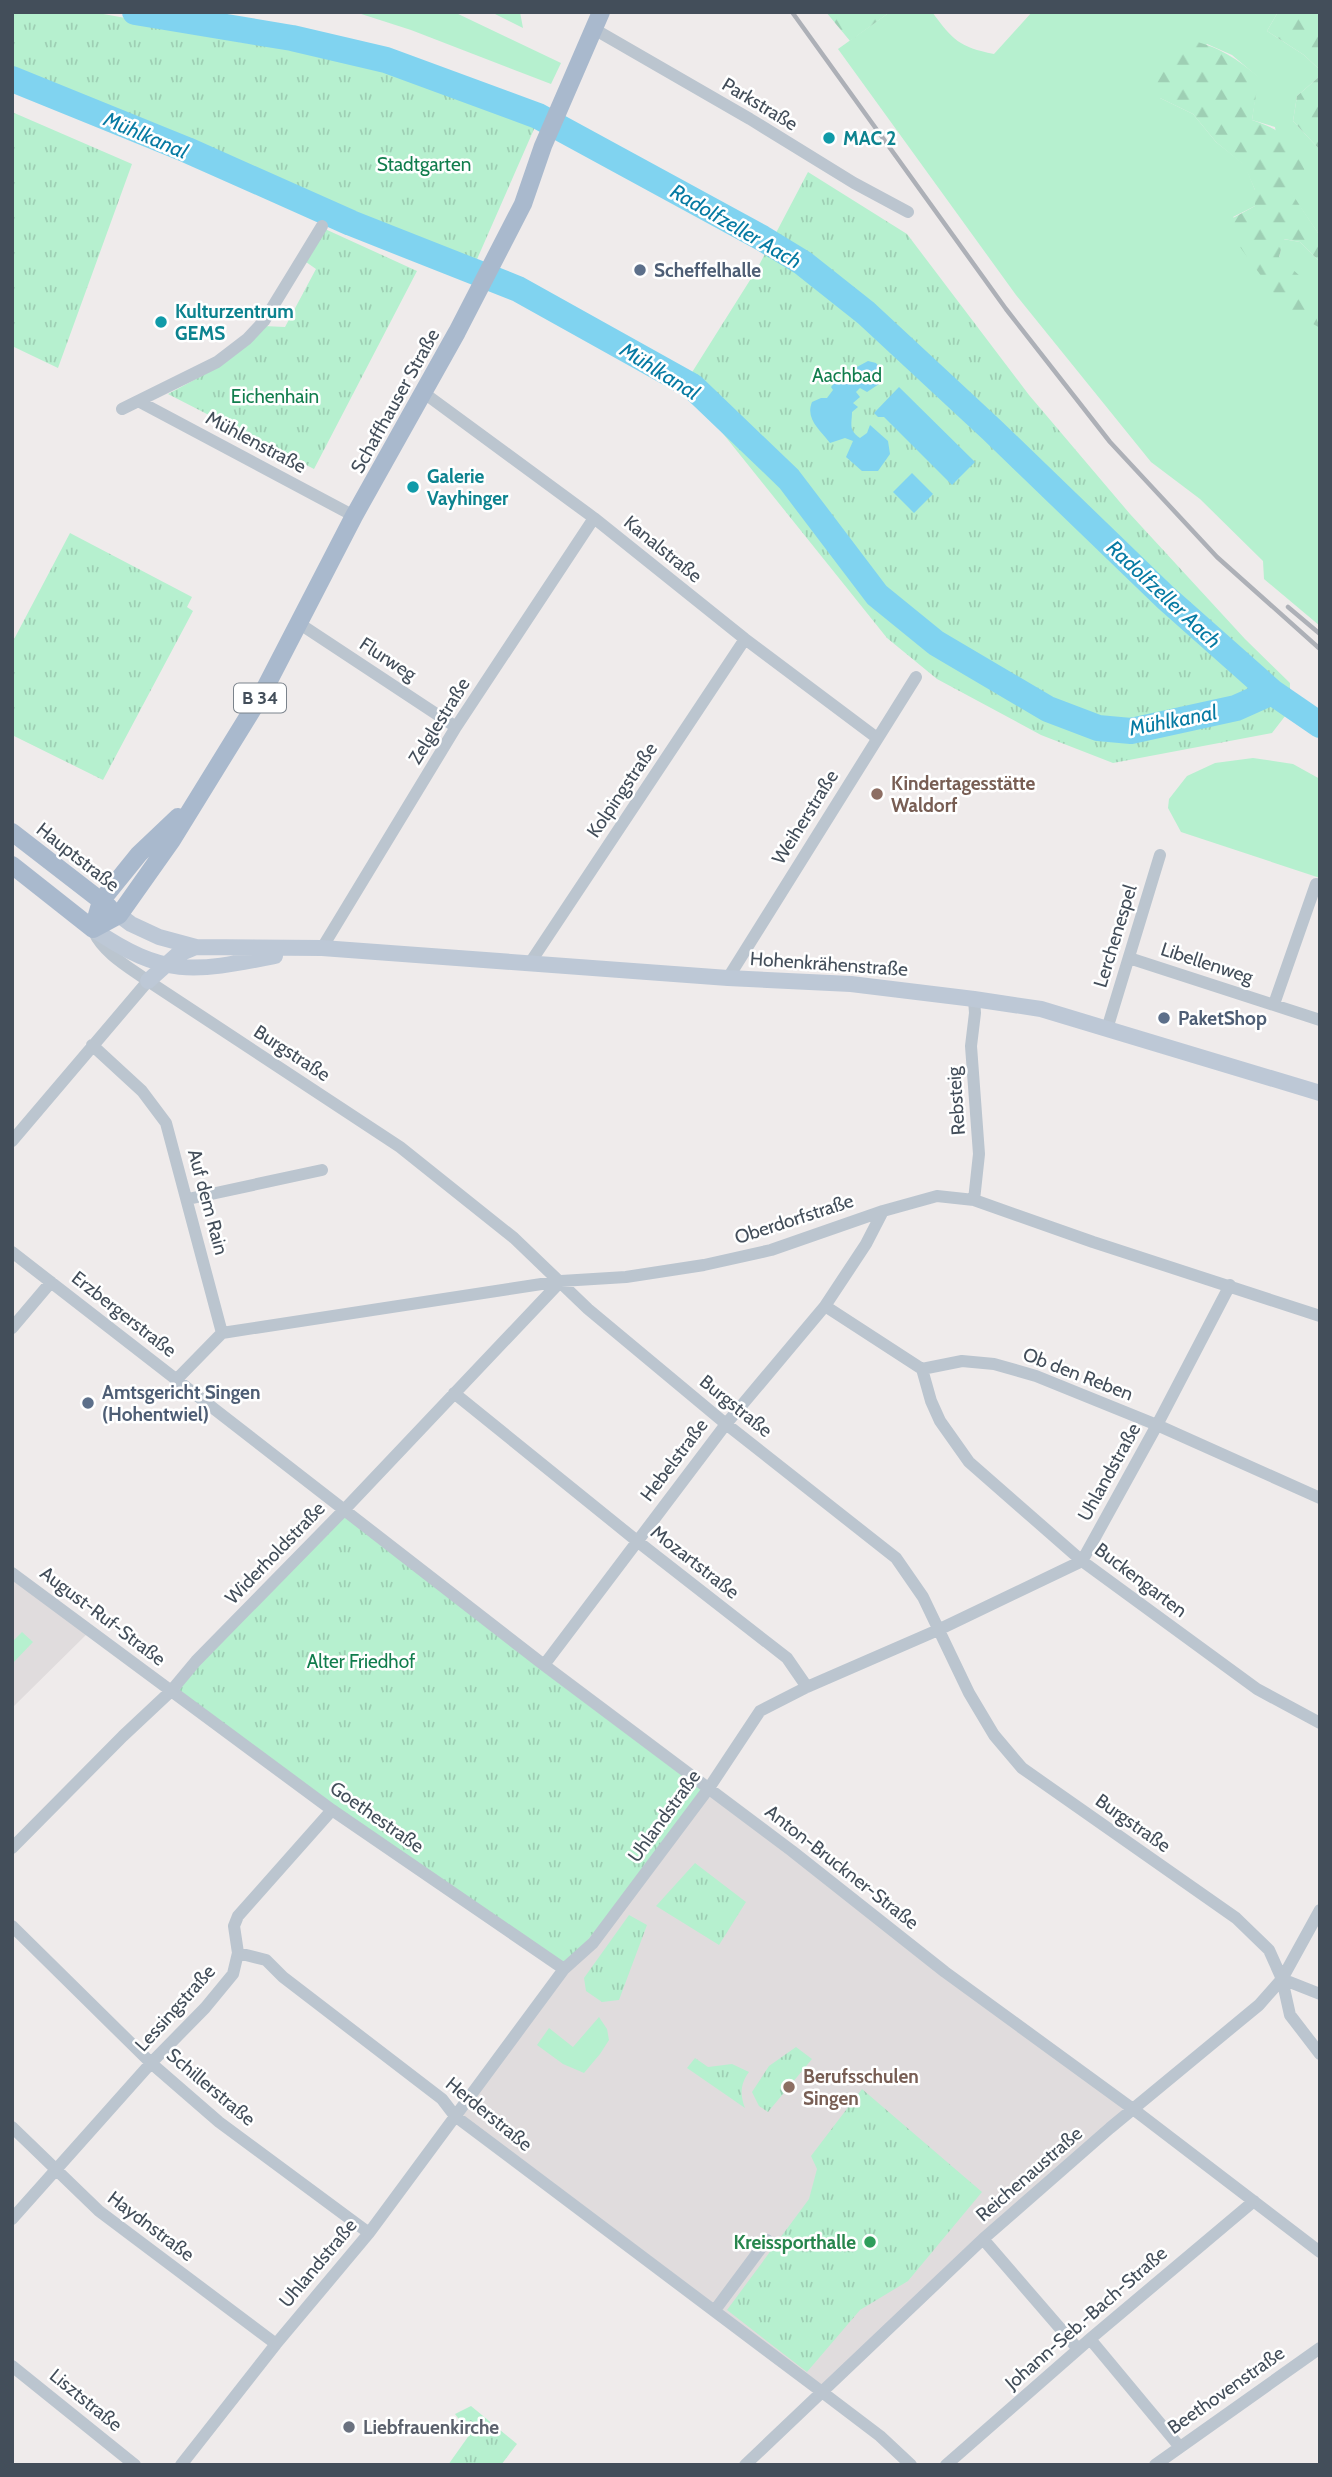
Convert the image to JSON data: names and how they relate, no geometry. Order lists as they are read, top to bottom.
{
  "streets": {
    "main road": [
      "Schaffhauser Straße",
      "B 34",
      "Hauptstraße",
      "Hohenkrähenstraße"
    ],
    "street": [
      "Parkstraße",
      "Mühlenstraße",
      "Kanalstraße",
      "Flurweg",
      "Zelglestraße",
      "Kolpingstraße",
      "Weiherstraße",
      "Lerchenespel",
      "Libellenweg",
      "Burgstraße",
      "Rebsteig",
      "Auf dem Rain",
      "Oberdorfstraße",
      "Erzbergerstraße",
      "Ob den Reben",
      "Hebelstraße",
      "Uhlandstraße",
      "Widerholdstraße",
      "Mozartstraße",
      "Buckengarten",
      "August-Ruf-Straße",
      "Goethestraße",
      "Anton-Bruckner-Straße",
      "Lessingstraße",
      "Schillerstraße",
      "Herderstraße",
      "Reichenaustraße",
      "Haydnstraße",
      "Johann-Seb.-Bach-Straße",
      "Beethovenstraße",
      "Lisztstraße"
    ]
  },
  "crossings": [
    ["Parkstraße", "Schaffhauser Straße"],
    ["Schaffhauser Straße", "Mühlenstraße"],
    ["Schaffhauser Straße", "Kanalstraße"],
    ["Schaffhauser Straße", "Flurweg"],
    ["Schaffhauser Straße", "Hauptstraße"],
    ["Schaffhauser Straße", "Hohenkrähenstraße"],
    ["Schaffhauser Straße", "Burgstraße"],
    ["Kanalstraße", "Zelglestraße"],
    ["Kanalstraße", "Kolpingstraße"],
    ["Kanalstraße", "Weiherstraße"],
    ["Flurweg", "Zelglestraße"],
    ["Zelglestraße", "Hohenkrähenstraße"],
    ["Kolpingstraße", "Hohenkrähenstraße"],
    ["Weiherstraße", "Hohenkrähenstraße"],
    ["Hauptstraße", "Hohenkrähenstraße"],
    ["Lerchenespel", "Libellenweg"],
    ["Lerchenespel", "Hohenkrähenstraße"],
    ["Hohenkrähenstraße", "Burgstraße"],
    ["Hohenkrähenstraße", "Rebsteig"],
    ["Burgstraße", "Oberdorfstraße"],
    ["Burgstraße", "Hebelstraße"],
    ["Burgstraße", "Uhlandstraße"],
    ["Burgstraße", "Widerholdstraße"],
    ["Burgstraße", "Reichenaustraße"],
    ["Rebsteig", "Oberdorfstraße"],
    ["Auf dem Rain", "Oberdorfstraße"],
    ["Oberdorfstraße", "Hebelstraße"],
    ["Oberdorfstraße", "Uhlandstraße"],
    ["Oberdorfstraße", "Widerholdstraße"],
    ["Erzbergerstraße", "Widerholdstraße"],
    ["Erzbergerstraße", "Anton-Bruckner-Straße"],
    ["Ob den Reben", "Uhlandstraße"],
    ["Ob den Reben", "Buckengarten"],
    ["Hebelstraße", "Mozartstraße"],
    ["Hebelstraße", "Anton-Bruckner-Straße"],
    ["Uhlandstraße", "Mozartstraße"],
    ["Uhlandstraße", "Buckengarten"],
    ["Uhlandstraße", "Goethestraße"],
    ["Uhlandstraße", "Anton-Bruckner-Straße"],
    ["Uhlandstraße", "Schillerstraße"],
    ["Uhlandstraße", "Herderstraße"],
    ["Uhlandstraße", "Haydnstraße"],
    ["Widerholdstraße", "Mozartstraße"],
    ["Widerholdstraße", "August-Ruf-Straße"],
    ["Widerholdstraße", "Goethestraße"],
    ["Widerholdstraße", "Anton-Bruckner-Straße"],
    ["August-Ruf-Straße", "Goethestraße"],
    ["Goethestraße", "Lessingstraße"],
    ["Anton-Bruckner-Straße", "Reichenaustraße"],
    ["Anton-Bruckner-Straße", "Johann-Seb.-Bach-Straße"],
    ["Lessingstraße", "Schillerstraße"],
    ["Lessingstraße", "Herderstraße"],
    ["Lessingstraße", "Haydnstraße"],
    ["Herderstraße", "Reichenaustraße"]
  ],
  "water": ["Mühlkanal", "Radolfzeller Aach"],
  "parks": [
    "Stadtgarten",
    "Aachbad",
    "Eichenhain",
    "Alter Friedhof"
  ],
  "places": [
    "MAC 2",
    "Scheffelhalle",
    "Kulturzentrum GEMS",
    "Galerie Vayhinger",
    "Kindertagesstätte Waldorf",
    "PaketShop",
    "Amtsgericht Singen (Hohentwiel)",
    "Berufsschulen Singen",
    "Kreissporthalle",
    "Liebfrauenkirche"
  ]
}
